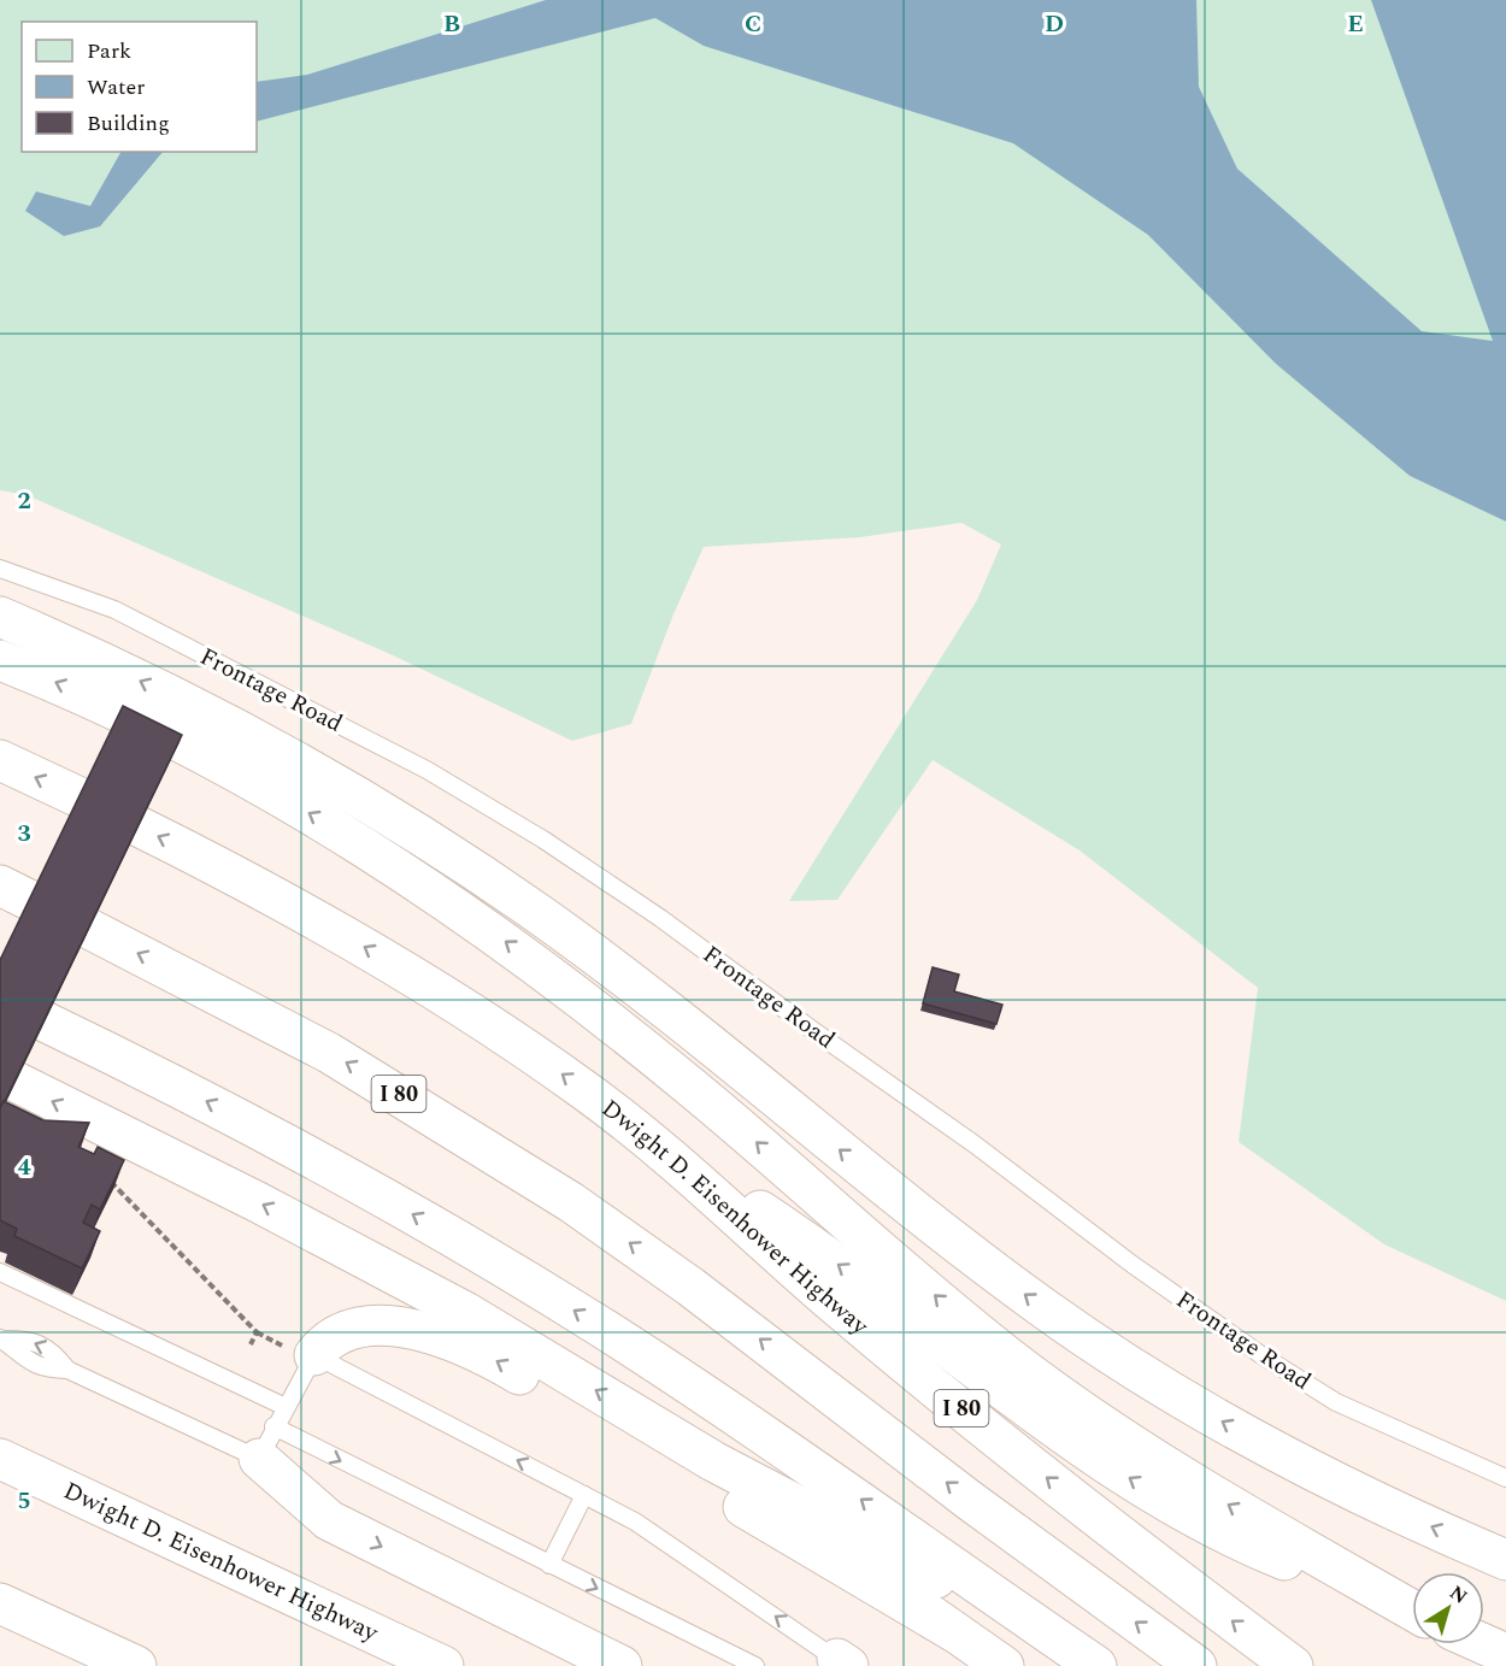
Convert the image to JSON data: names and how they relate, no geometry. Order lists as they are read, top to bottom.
{
  "streets": {
    "highway": ["I 80", "Dwight D. Eisenhower Highway"],
    "lane": ["Frontage Road"]
  },
  "legend": ["Park", "Water", "Building"],
  "north": "top right",
  "grid": {
    "columns": [
      "B",
      "C",
      "D",
      "E"
    ],
    "rows": [
      "2",
      "3",
      "4",
      "5"
    ]
  }
}
